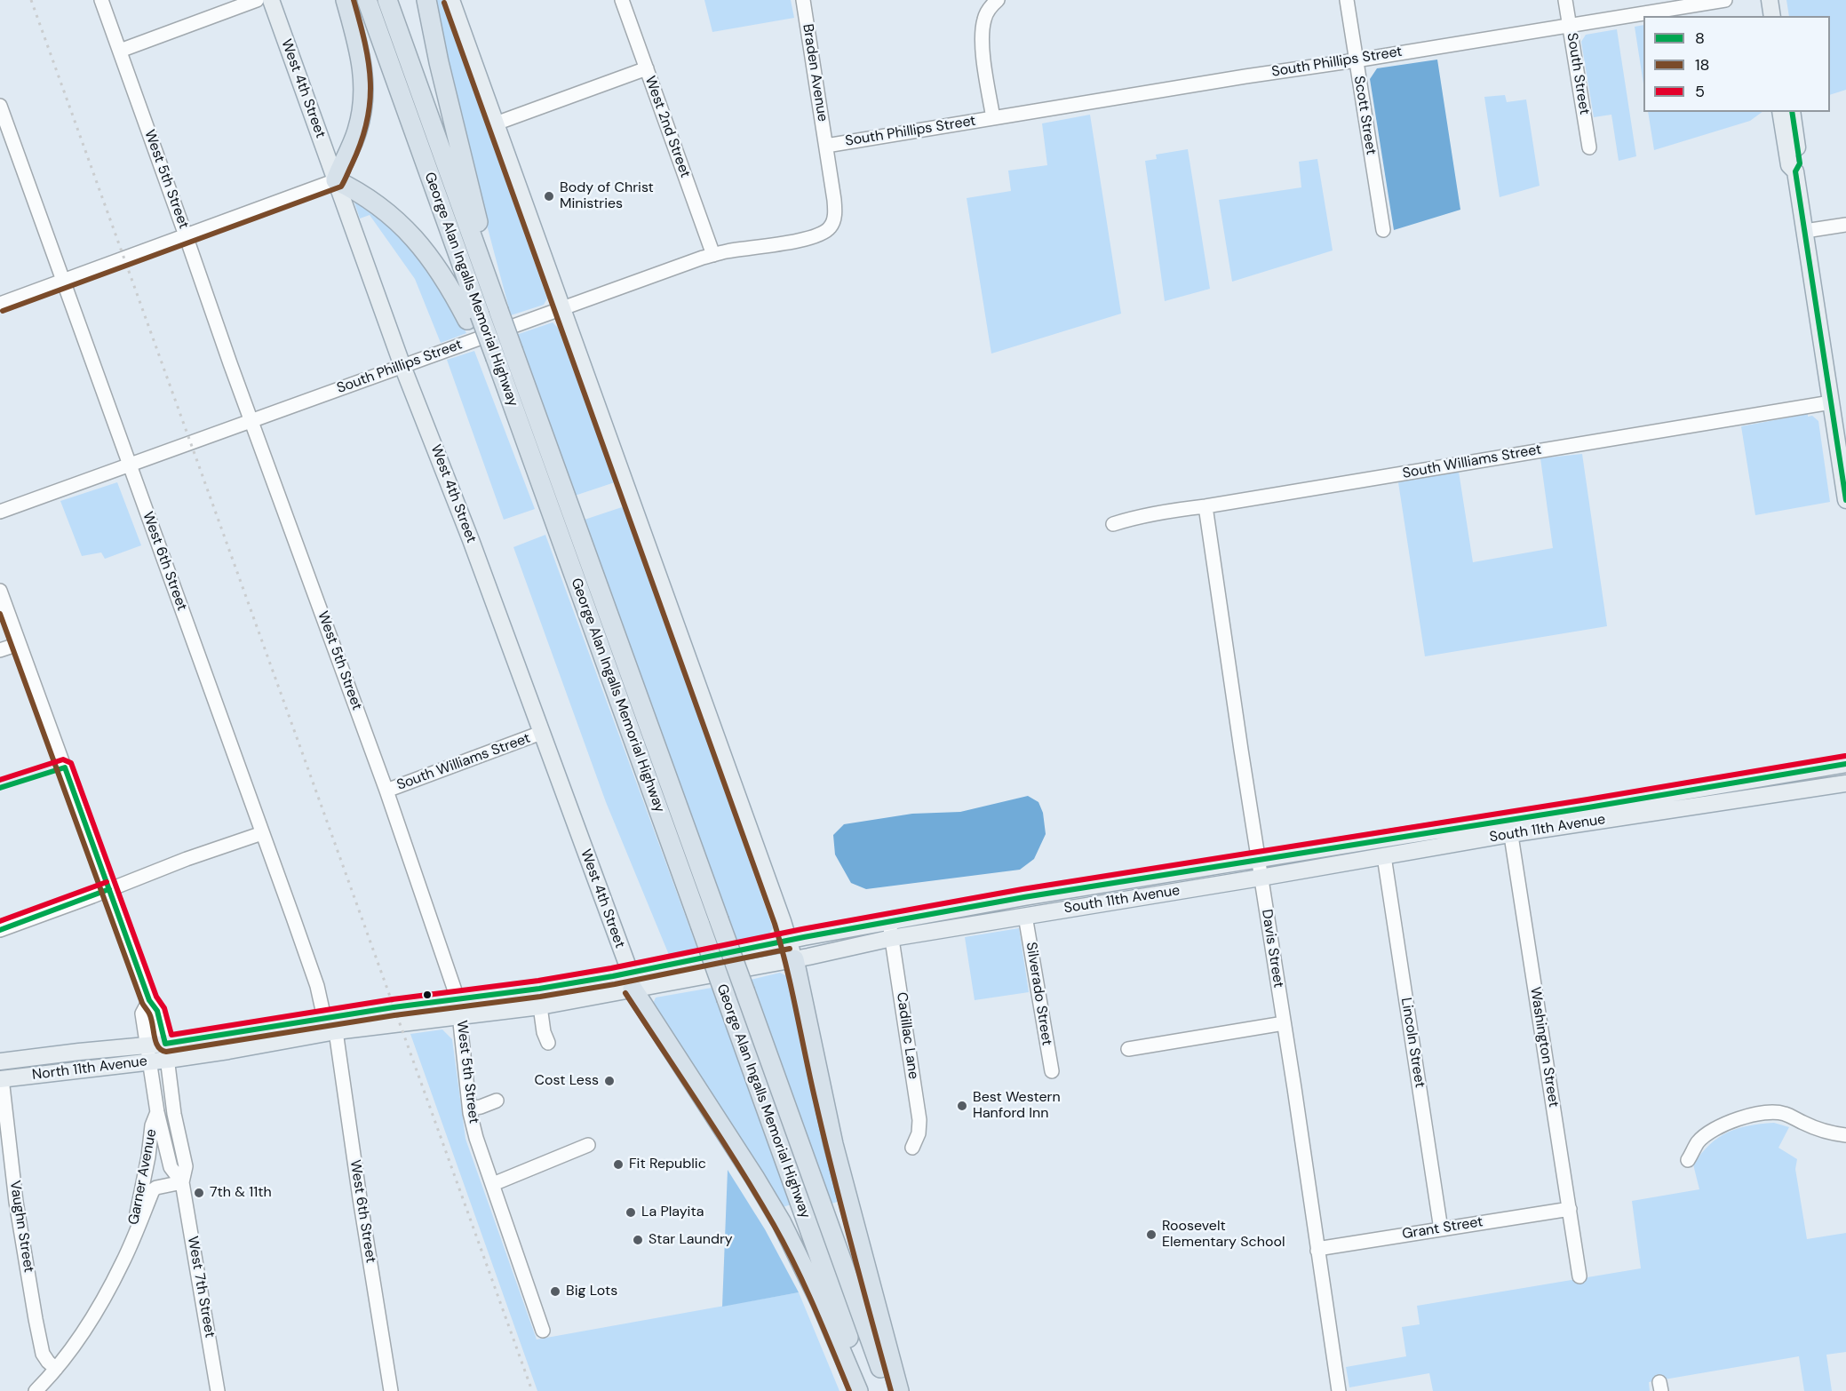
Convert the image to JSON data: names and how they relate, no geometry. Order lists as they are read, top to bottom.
{
  "streets": {
    "highway": ["George Alan Ingalls Memorial Highway"],
    "main road": ["West 4th Street", "South 11th Avenue", "North 11th Avenue"],
    "street": [
      "South Phillips Street",
      "Braden Avenue",
      "South Street",
      "Scott Street",
      "West 2nd Street",
      "West 5th Street",
      "South Williams Street",
      "West 6th Street",
      "Davis Street",
      "Silverado Street",
      "Cadillac Lane",
      "Lincoln Street",
      "Washington Street",
      "Garner Avenue",
      "Vaughn Street",
      "Grant Street",
      "West 7th Street"
    ]
  },
  "crossings": [
    ["South Phillips Street", "Braden Avenue"],
    ["South Phillips Street", "South Street"],
    ["South Phillips Street", "West 4th Street"],
    ["South Phillips Street", "Scott Street"],
    ["South Phillips Street", "West 2nd Street"],
    ["South Phillips Street", "West 5th Street"],
    ["South Phillips Street", "West 6th Street"],
    ["West 4th Street", "South Williams Street"],
    ["West 4th Street", "South 11th Avenue"],
    ["West 5th Street", "South Williams Street"],
    ["West 5th Street", "South 11th Avenue"],
    ["South Williams Street", "Davis Street"],
    ["West 6th Street", "North 11th Avenue"],
    ["South 11th Avenue", "Davis Street"],
    ["South 11th Avenue", "Silverado Street"],
    ["South 11th Avenue", "Cadillac Lane"],
    ["South 11th Avenue", "Lincoln Street"],
    ["South 11th Avenue", "Washington Street"],
    ["South 11th Avenue", "North 11th Avenue"],
    ["Davis Street", "Grant Street"],
    ["Lincoln Street", "Grant Street"],
    ["Washington Street", "Grant Street"],
    ["North 11th Avenue", "Vaughn Street"],
    ["North 11th Avenue", "West 7th Street"],
    ["Garner Avenue", "Vaughn Street"],
    ["Garner Avenue", "West 7th Street"]
  ],
  "places": [
    "Body of Christ Ministries",
    "Cost Less",
    "Best Western Hanford Inn",
    "Fit Republic",
    "7th & 11th",
    "La Playita",
    "Roosevelt Elementary School",
    "Star Laundry",
    "Big Lots"
  ],
  "lines": ["transit line 18", "transit line 8", "transit line 5"],
  "legend": ["8", "18", "5"]
}
